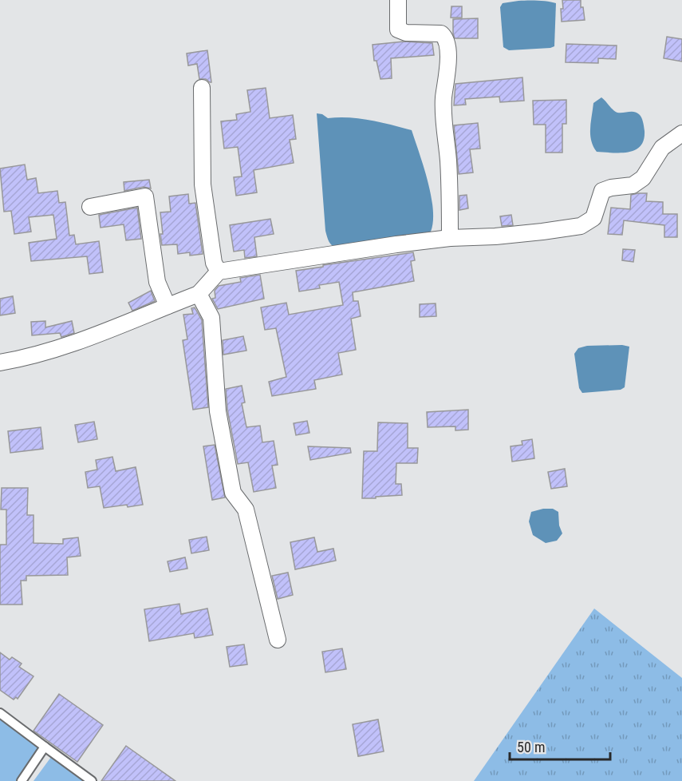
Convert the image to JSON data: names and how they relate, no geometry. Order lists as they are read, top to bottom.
{
  "scale_bar": "50 m"
}
